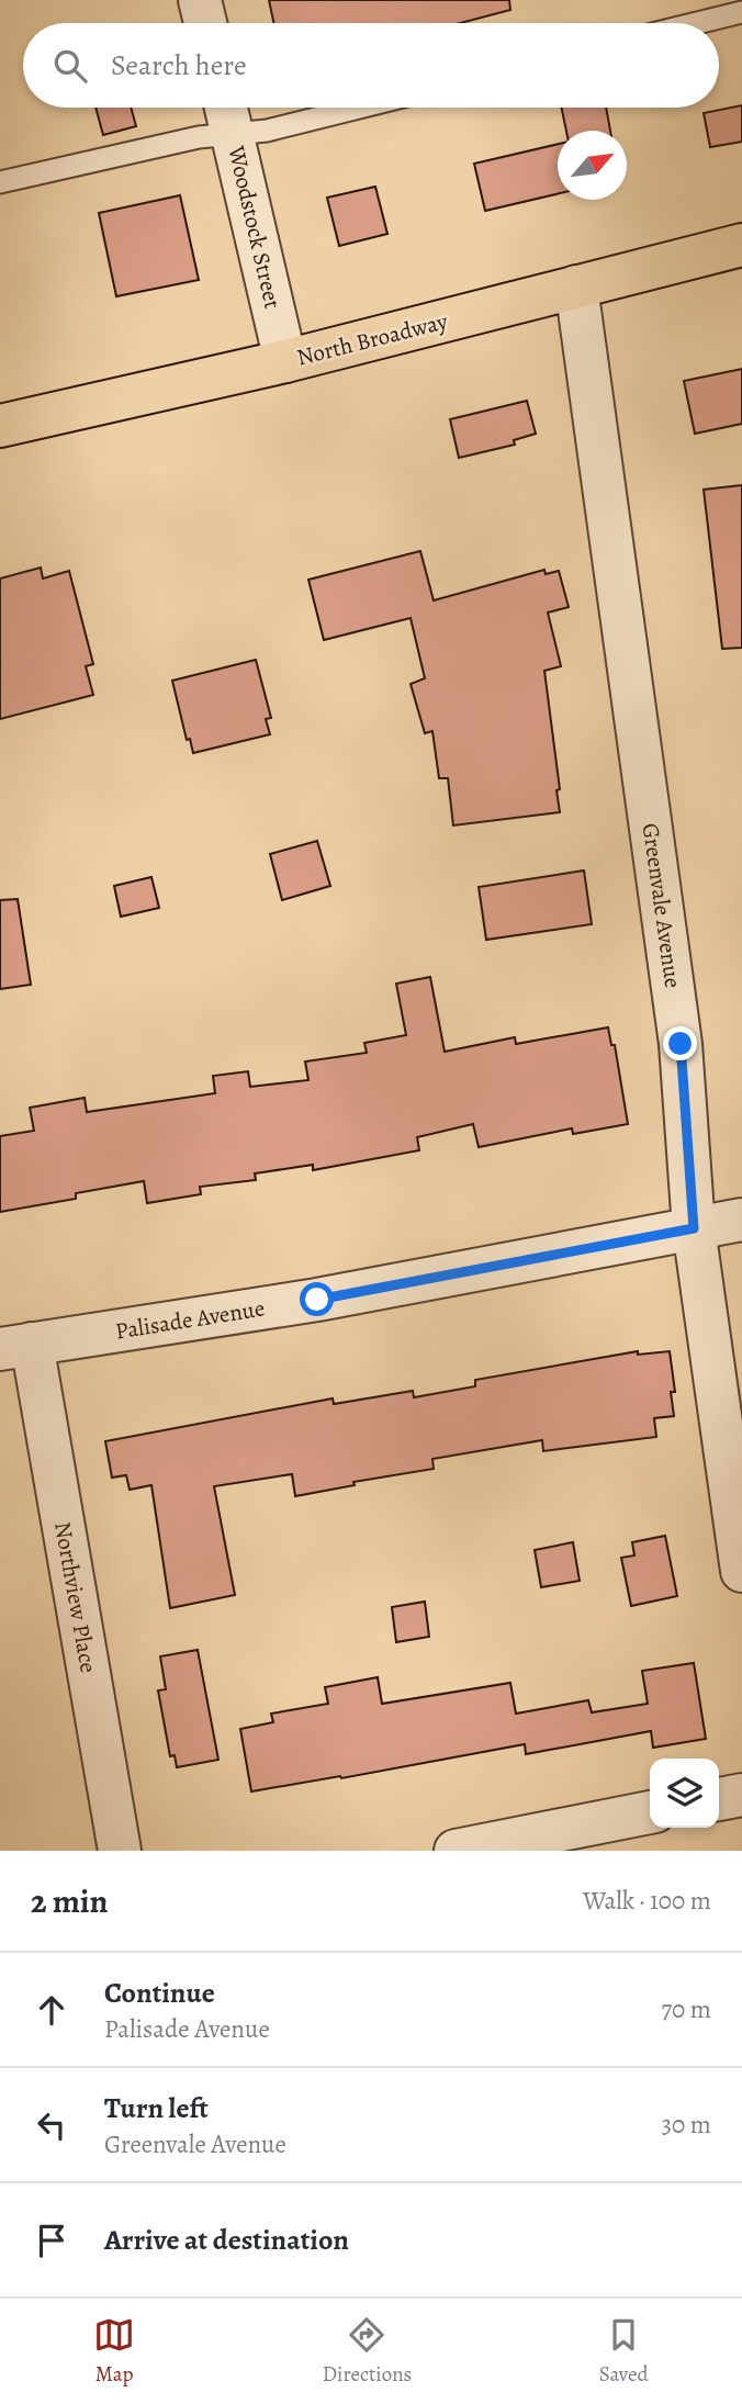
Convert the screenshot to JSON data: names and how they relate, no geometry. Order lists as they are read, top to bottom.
{
  "streets": {
    "main road": ["North Broadway"],
    "street": [
      "Woodstock Street",
      "Greenvale Avenue",
      "Palisade Avenue",
      "Northview Place"
    ]
  },
  "crossings": [
    ["Woodstock Street", "North Broadway"],
    ["North Broadway", "Greenvale Avenue"],
    ["Greenvale Avenue", "Palisade Avenue"],
    ["Palisade Avenue", "Northview Place"]
  ],
  "north": "top right",
  "page": {
    "search": "Search here",
    "heading": ["2 min", "Walk · 100 m"],
    "list": [
      ["Continue", "Palisade Avenue", "70 m"],
      ["Turn left", "Greenvale Avenue", "30 m"],
      "Arrive at destination"
    ],
    "nav": ["Map", "Directions", "Saved"]
  }
}
